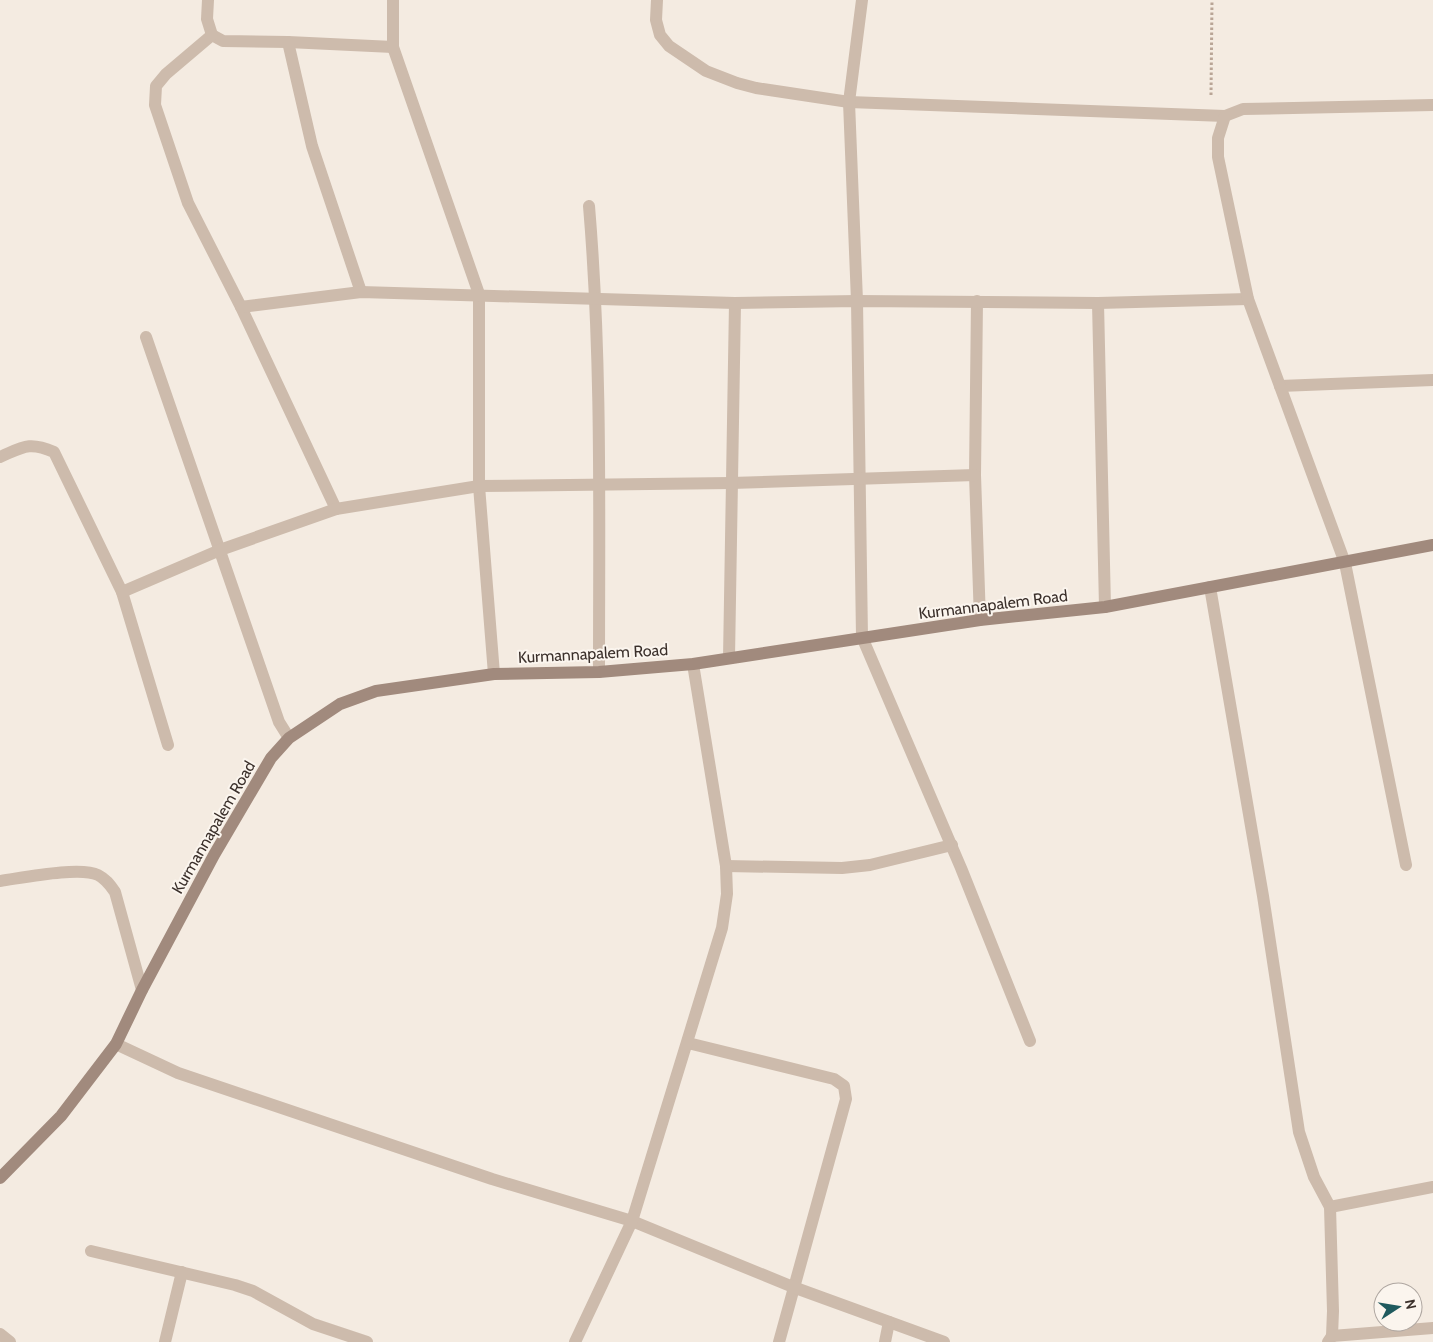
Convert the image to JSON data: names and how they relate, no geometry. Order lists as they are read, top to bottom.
{
  "streets": {
    "main road": ["Kurmannapalem Road"]
  },
  "north": "right"
}
